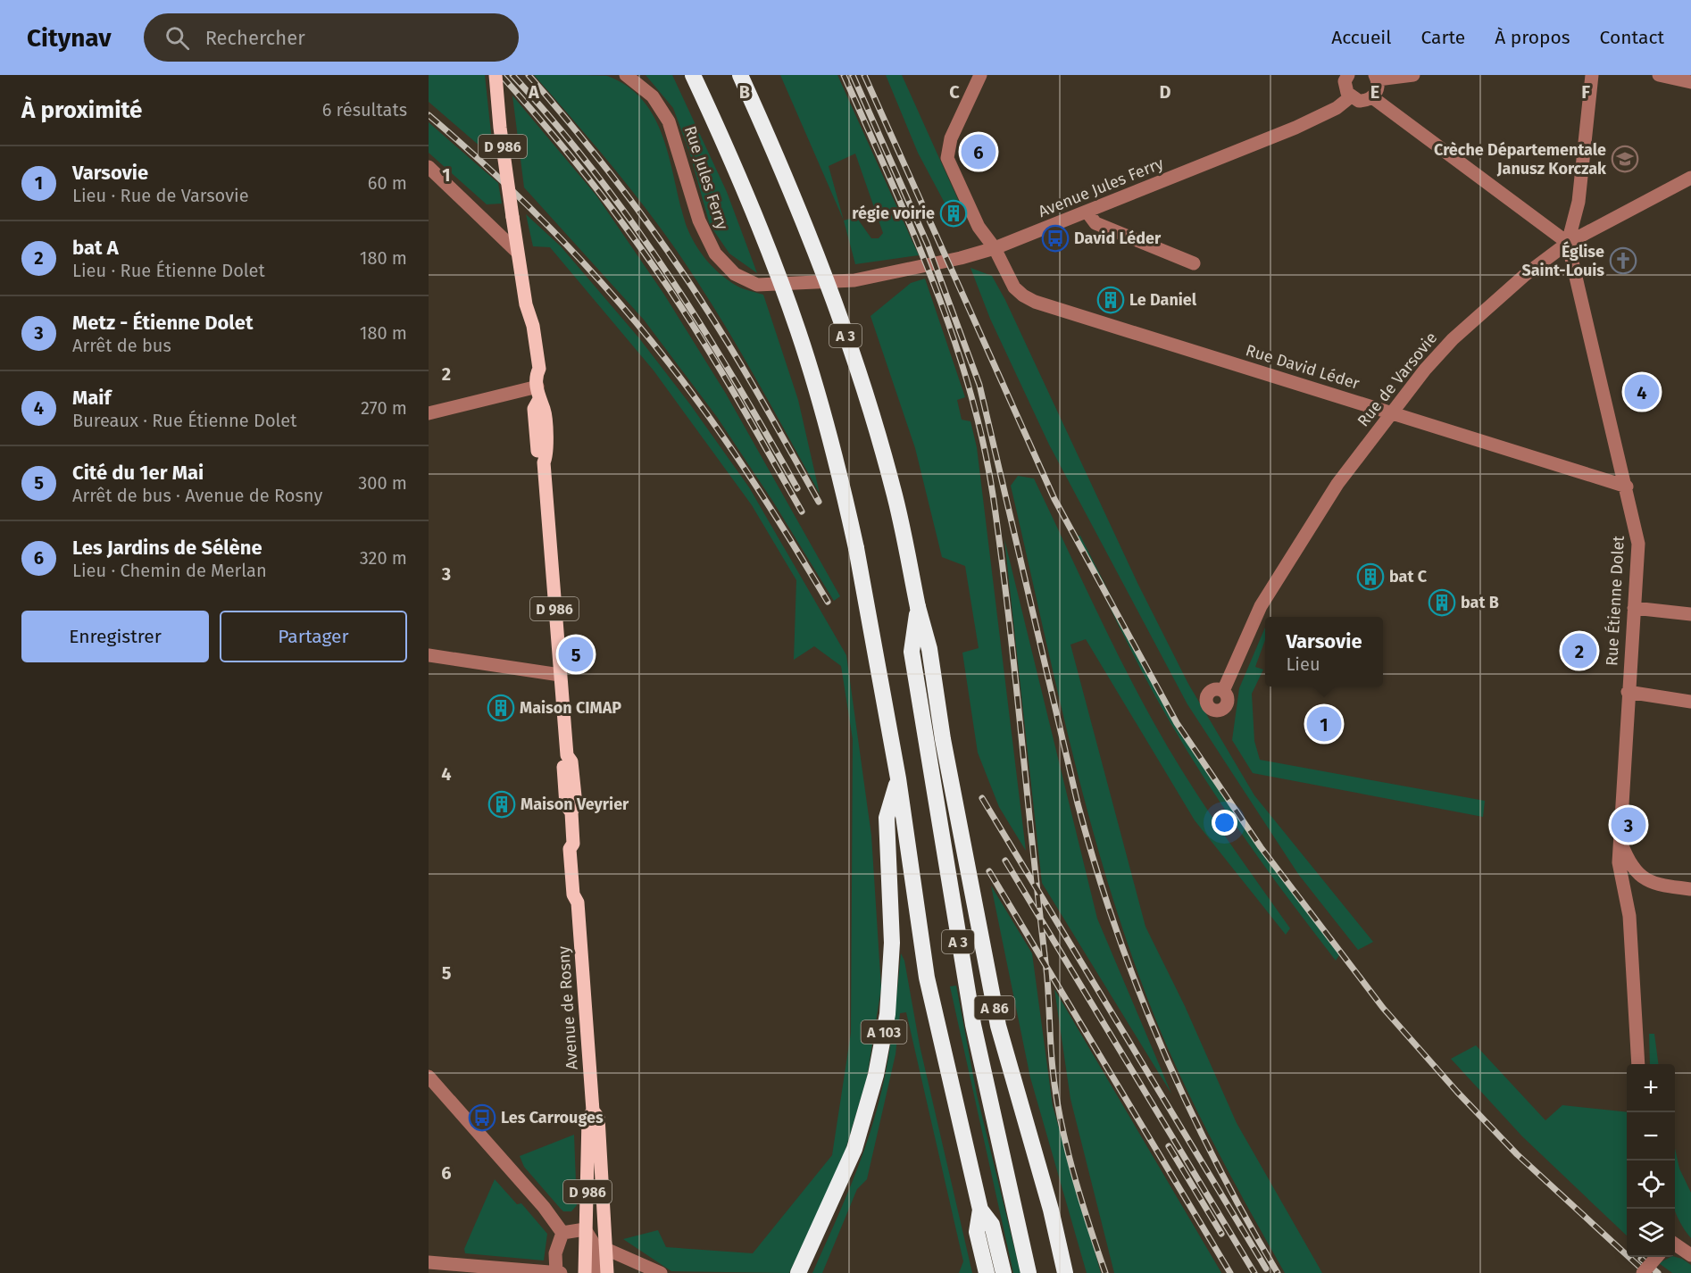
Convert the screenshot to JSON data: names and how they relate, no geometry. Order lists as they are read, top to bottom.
{
  "streets": {
    "highway": ["A 3", "A 86", "A 103"],
    "main road": ["D 986", "Avenue de Rosny"],
    "street": [
      "Rue Jules Ferry",
      "Avenue Jules Ferry",
      "Rue David Léder",
      "Rue de Varsovie",
      "Rue Étienne Dolet"
    ]
  },
  "crossings": [
    ["Rue Jules Ferry", "Avenue Jules Ferry"],
    ["Avenue Jules Ferry", "Rue David Léder"],
    ["A 3", "A 86"],
    ["A 3", "A 103"],
    ["Rue David Léder", "Rue de Varsovie"],
    ["Rue David Léder", "Rue Étienne Dolet"],
    ["Rue de Varsovie", "Rue Étienne Dolet"]
  ],
  "places": {
    "school or university": ["Crèche Départementale Janusz Korczak"],
    "building": [
      "régie voirie",
      "Le Daniel",
      "bat C",
      "bat B",
      "Maison CIMAP",
      "Maison Veyrier"
    ],
    "bus stop": ["David Léder", "Les Carrouges"],
    "church": ["Église Saint-Louis"]
  },
  "page": {
    "header": "Citynav",
    "search": "Rechercher",
    "nav": [
      "Accueil",
      "Carte",
      "À propos",
      "Contact"
    ],
    "heading": ["À proximité", "6 résultats"],
    "pins": [
      "6",
      "4",
      "2",
      "5",
      "1",
      "3"
    ],
    "list": [
      {
        "mark": "1",
        "name": "Varsovie",
        "note": "Lieu · Rue de Varsovie",
        "value": "60 m"
      },
      {
        "mark": "2",
        "name": "bat A",
        "note": "Lieu · Rue Étienne Dolet",
        "value": "180 m"
      },
      {
        "mark": "3",
        "name": "Metz - Étienne Dolet",
        "note": "Arrêt de bus",
        "value": "180 m"
      },
      {
        "mark": "4",
        "name": "Maif",
        "note": "Bureaux · Rue Étienne Dolet",
        "value": "270 m"
      },
      {
        "mark": "5",
        "name": "Cité du 1er Mai",
        "note": "Arrêt de bus · Avenue de Rosny",
        "value": "300 m"
      },
      {
        "mark": "6",
        "name": "Les Jardins de Sélène",
        "note": "Lieu · Chemin de Merlan",
        "value": "320 m"
      }
    ],
    "buttons": ["Enregistrer", "Partager"],
    "popup": ["Varsovie", "Lieu"],
    "map_buttons": ["+", "−"]
  },
  "grid": {
    "columns": [
      "A",
      "B",
      "C",
      "D",
      "E",
      "F"
    ],
    "rows": [
      "1",
      "2",
      "3",
      "4",
      "5",
      "6"
    ]
  }
}
